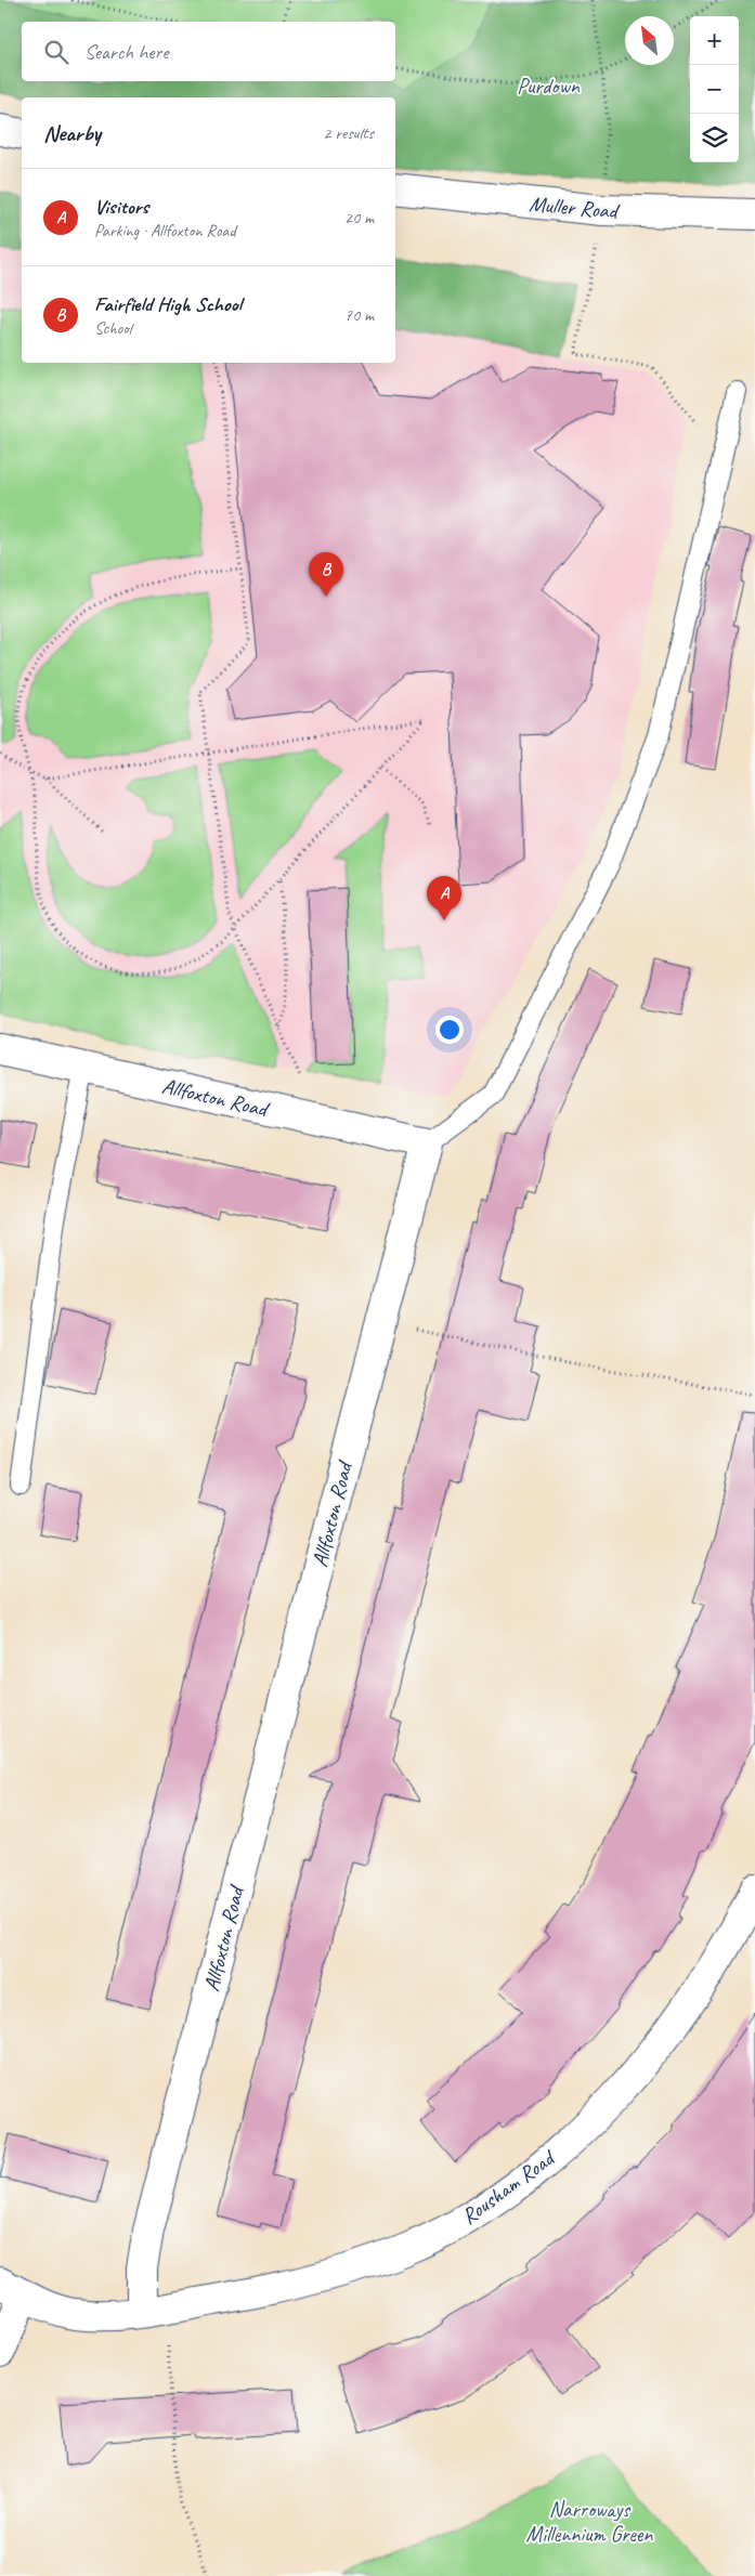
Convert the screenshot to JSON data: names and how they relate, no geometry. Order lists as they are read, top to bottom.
{
  "streets": {
    "street": ["Muller Road", "Allfoxton Road", "Rousham Road"]
  },
  "crossings": [
    ["Allfoxton Road", "Rousham Road"]
  ],
  "parks": ["Purdown", "Narroways Millennium Green"],
  "north": "top left",
  "page": {
    "map_buttons": ["+", "−"],
    "search": "Search here",
    "heading": ["Nearby", "2 results"],
    "list": [
      {
        "mark": "A",
        "name": "Visitors",
        "note": "Parking · Allfoxton Road",
        "value": "20 m"
      },
      {
        "mark": "B",
        "name": "Fairfield High School",
        "note": "School",
        "value": "70 m"
      }
    ],
    "pins": ["B", "A"]
  }
}
